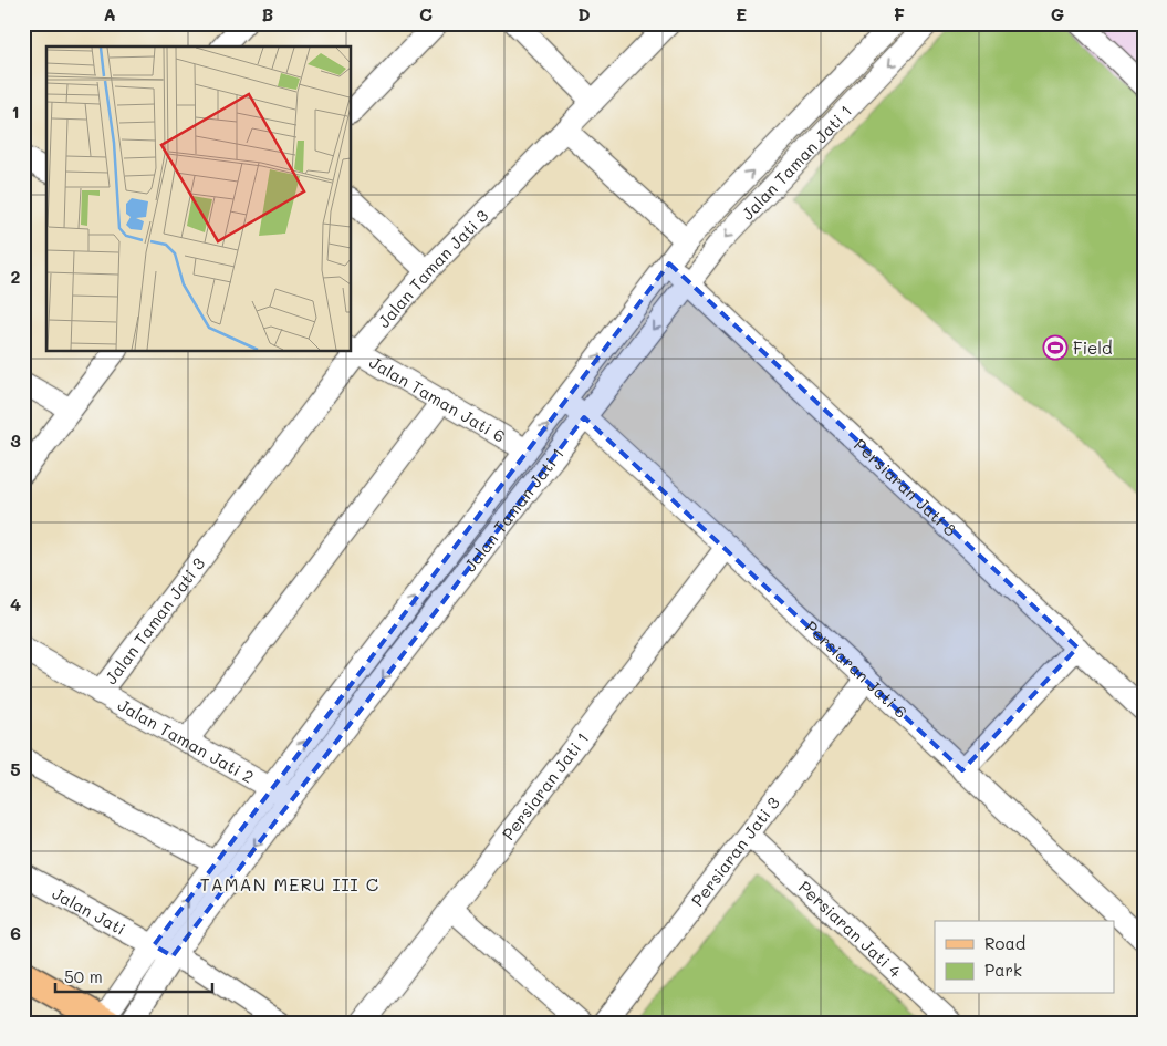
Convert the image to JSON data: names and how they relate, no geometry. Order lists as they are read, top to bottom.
{
  "streets": {
    "street": [
      "Jalan Taman Jati 1",
      "Jalan Taman Jati 3",
      "Jalan Taman Jati 6",
      "Persiaran Jati 8",
      "Persiaran Jati 6",
      "Jalan Taman Jati 2",
      "Persiaran Jati 1",
      "Persiaran Jati 3",
      "Jalan Jati",
      "Persiaran Jati 4"
    ]
  },
  "crossings": [
    ["Jalan Taman Jati 1", "Jalan Taman Jati 6"],
    ["Jalan Taman Jati 1", "Persiaran Jati 8"],
    ["Jalan Taman Jati 1", "Persiaran Jati 6"],
    ["Jalan Taman Jati 1", "Jalan Taman Jati 2"],
    ["Jalan Taman Jati 1", "Jalan Jati"],
    ["Jalan Taman Jati 3", "Jalan Taman Jati 6"],
    ["Jalan Taman Jati 3", "Jalan Taman Jati 2"],
    ["Persiaran Jati 6", "Persiaran Jati 1"],
    ["Persiaran Jati 6", "Persiaran Jati 3"],
    ["Persiaran Jati 3", "Persiaran Jati 4"]
  ],
  "districts": ["TAMAN MERU III C"],
  "places": {
    "sports": ["Field"]
  },
  "legend": ["Road", "Park"],
  "scale_bar": "50 m",
  "grid": {
    "columns": [
      "A",
      "B",
      "C",
      "D",
      "E",
      "F",
      "G"
    ],
    "rows": [
      "1",
      "2",
      "3",
      "4",
      "5",
      "6"
    ]
  }
}
